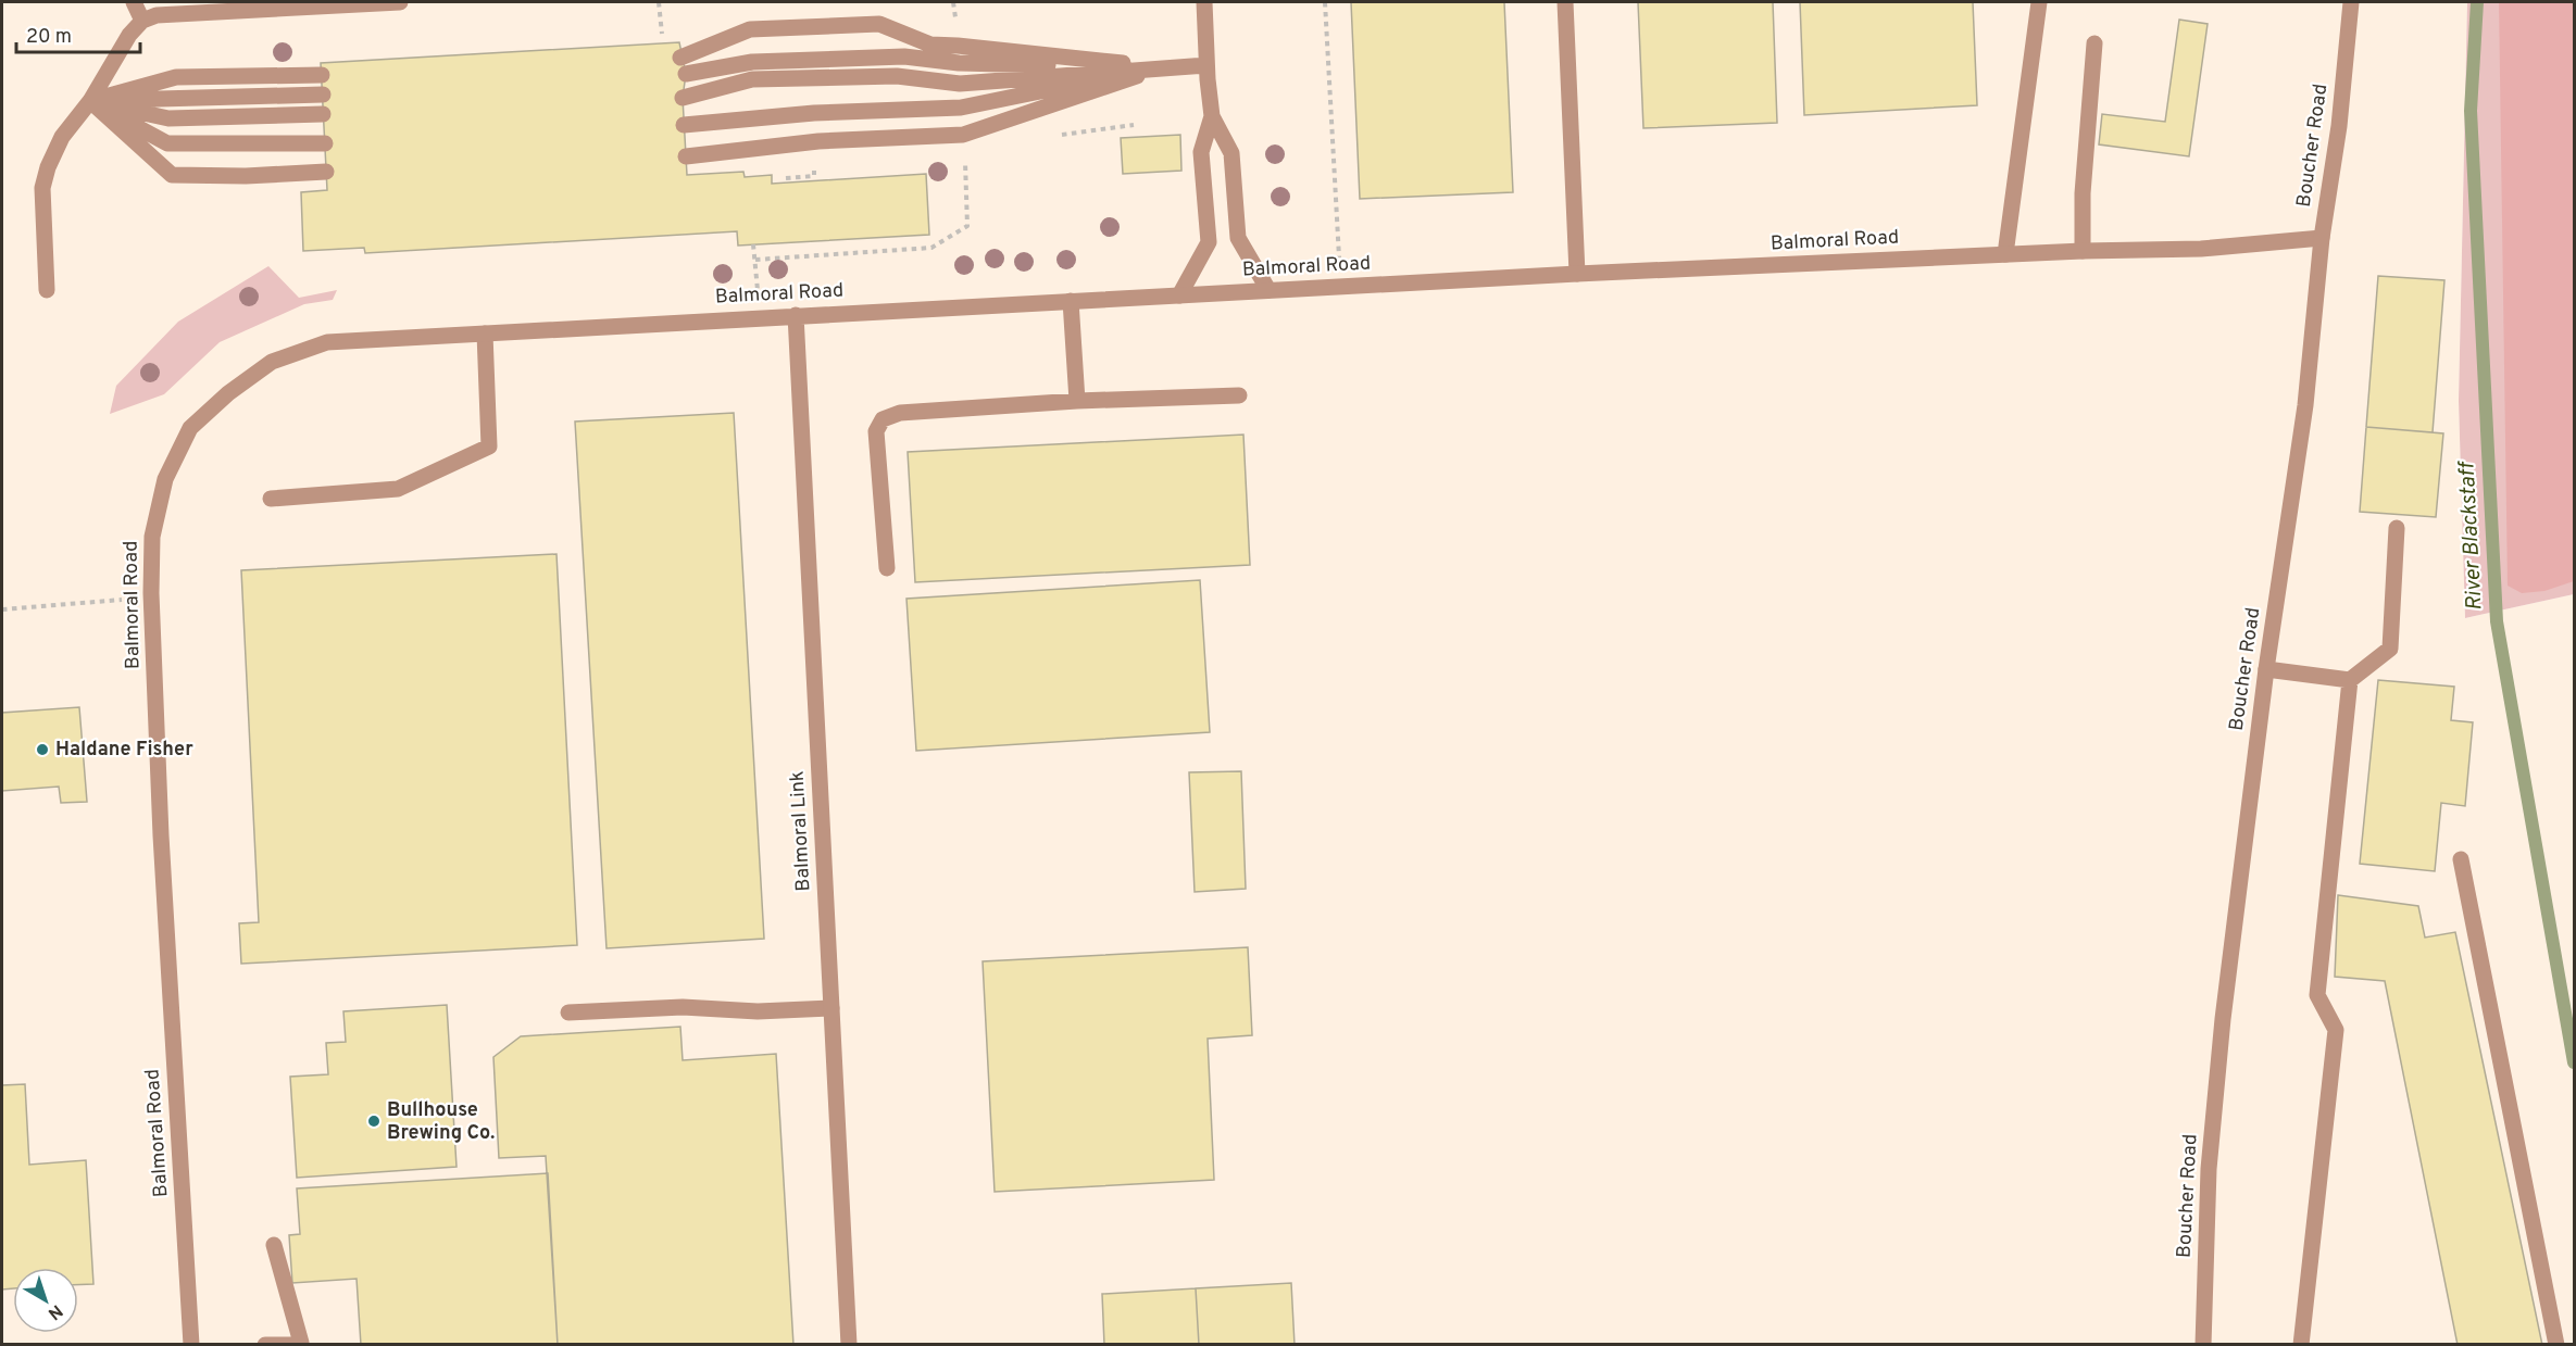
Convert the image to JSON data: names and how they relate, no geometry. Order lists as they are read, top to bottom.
{
  "streets": {
    "street": ["Boucher Road", "Balmoral Road", "Balmoral Link"]
  },
  "crossings": [
    ["Boucher Road", "Balmoral Road"],
    ["Balmoral Road", "Balmoral Link"]
  ],
  "water": ["River Blackstaff"],
  "places": ["Haldane Fisher", "Bullhouse Brewing Co."],
  "scale_bar": "20 m",
  "north": "bottom right"
}
